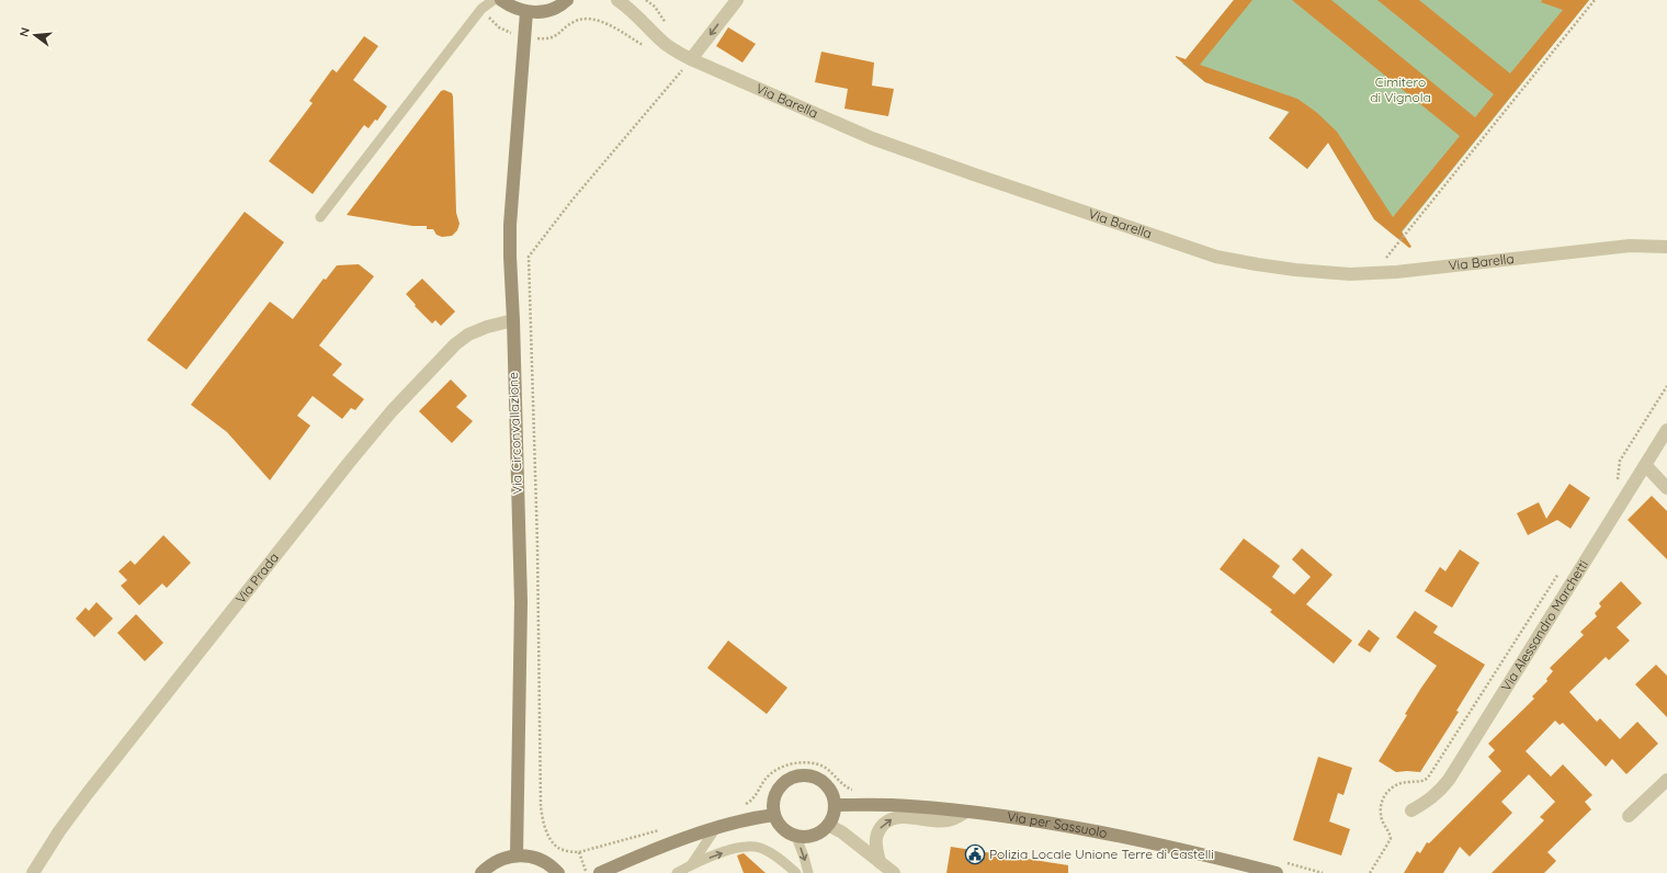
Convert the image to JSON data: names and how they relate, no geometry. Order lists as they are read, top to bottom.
{
  "streets": {
    "main road": ["Via Circonvallazione", "Via per Sassuolo"],
    "street": ["Via Barella", "Via Prada", "Via Alessandro Marchetti"]
  },
  "crossings": [
    ["Via Circonvallazione", "Via Prada"]
  ],
  "parks": ["Cimitero di Vignola"],
  "places": {
    "public building": ["Polizia Locale Unione Terre di Castelli"]
  },
  "north": "left"
}
